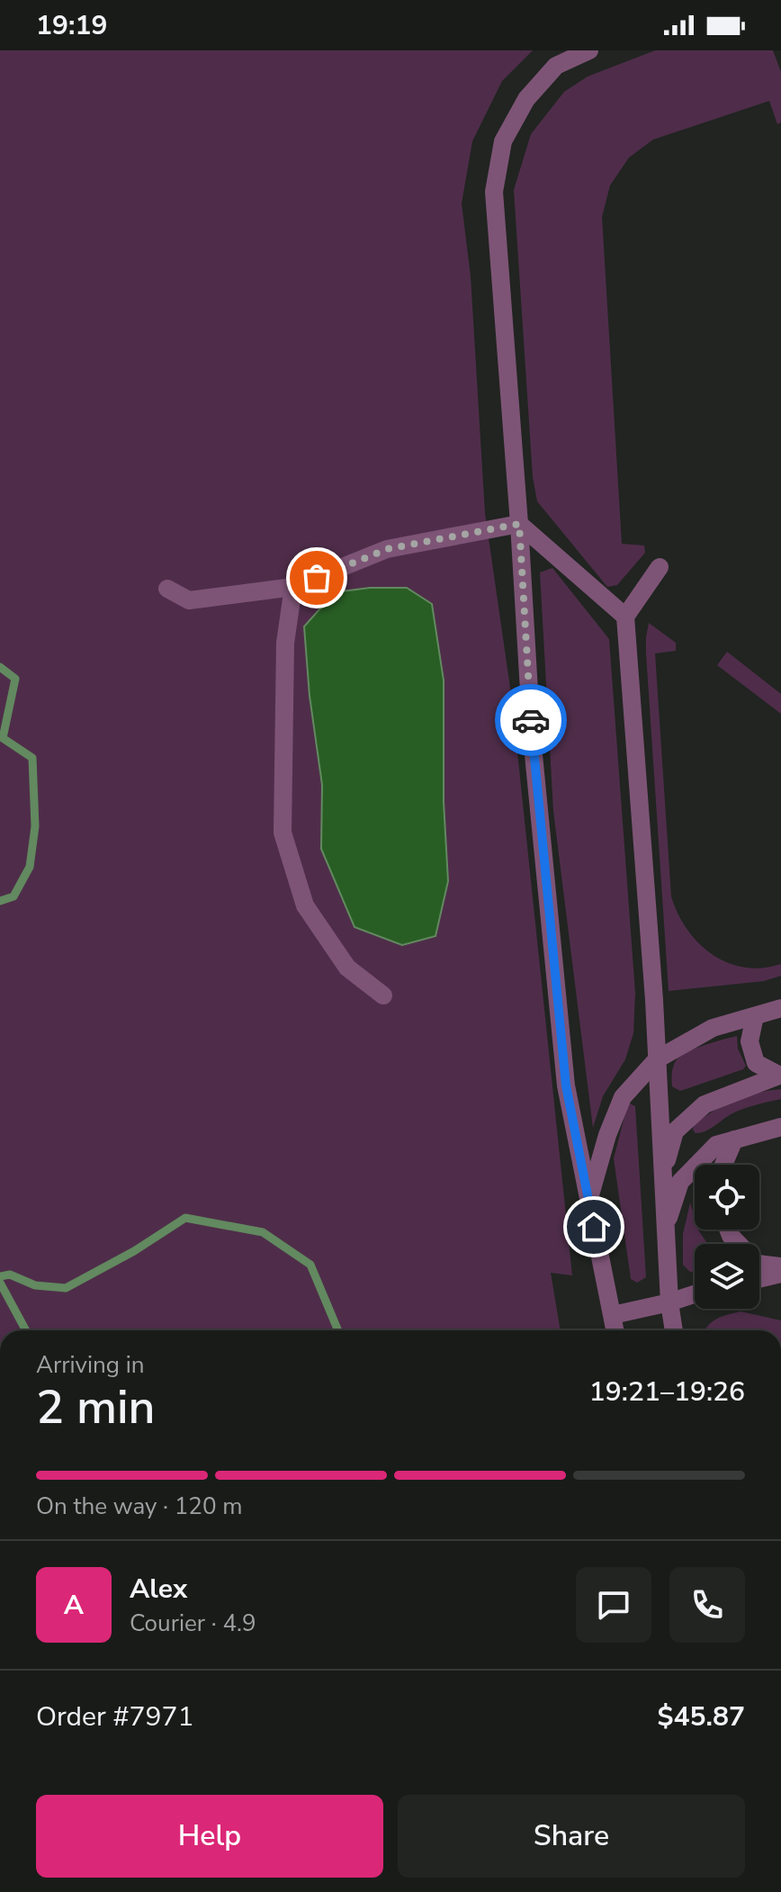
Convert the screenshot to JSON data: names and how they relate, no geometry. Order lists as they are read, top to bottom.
{
  "page": {
    "status": "19:19",
    "heading": ["2 min", "Arriving in", "19:21–19:26"],
    "panel": [
      "Alex",
      "Courier · 4.9",
      "Order #7971",
      "$45.87"
    ],
    "bar": "On the way · 120 m",
    "round": "A",
    "buttons": ["Help", "Share"]
  }
}
